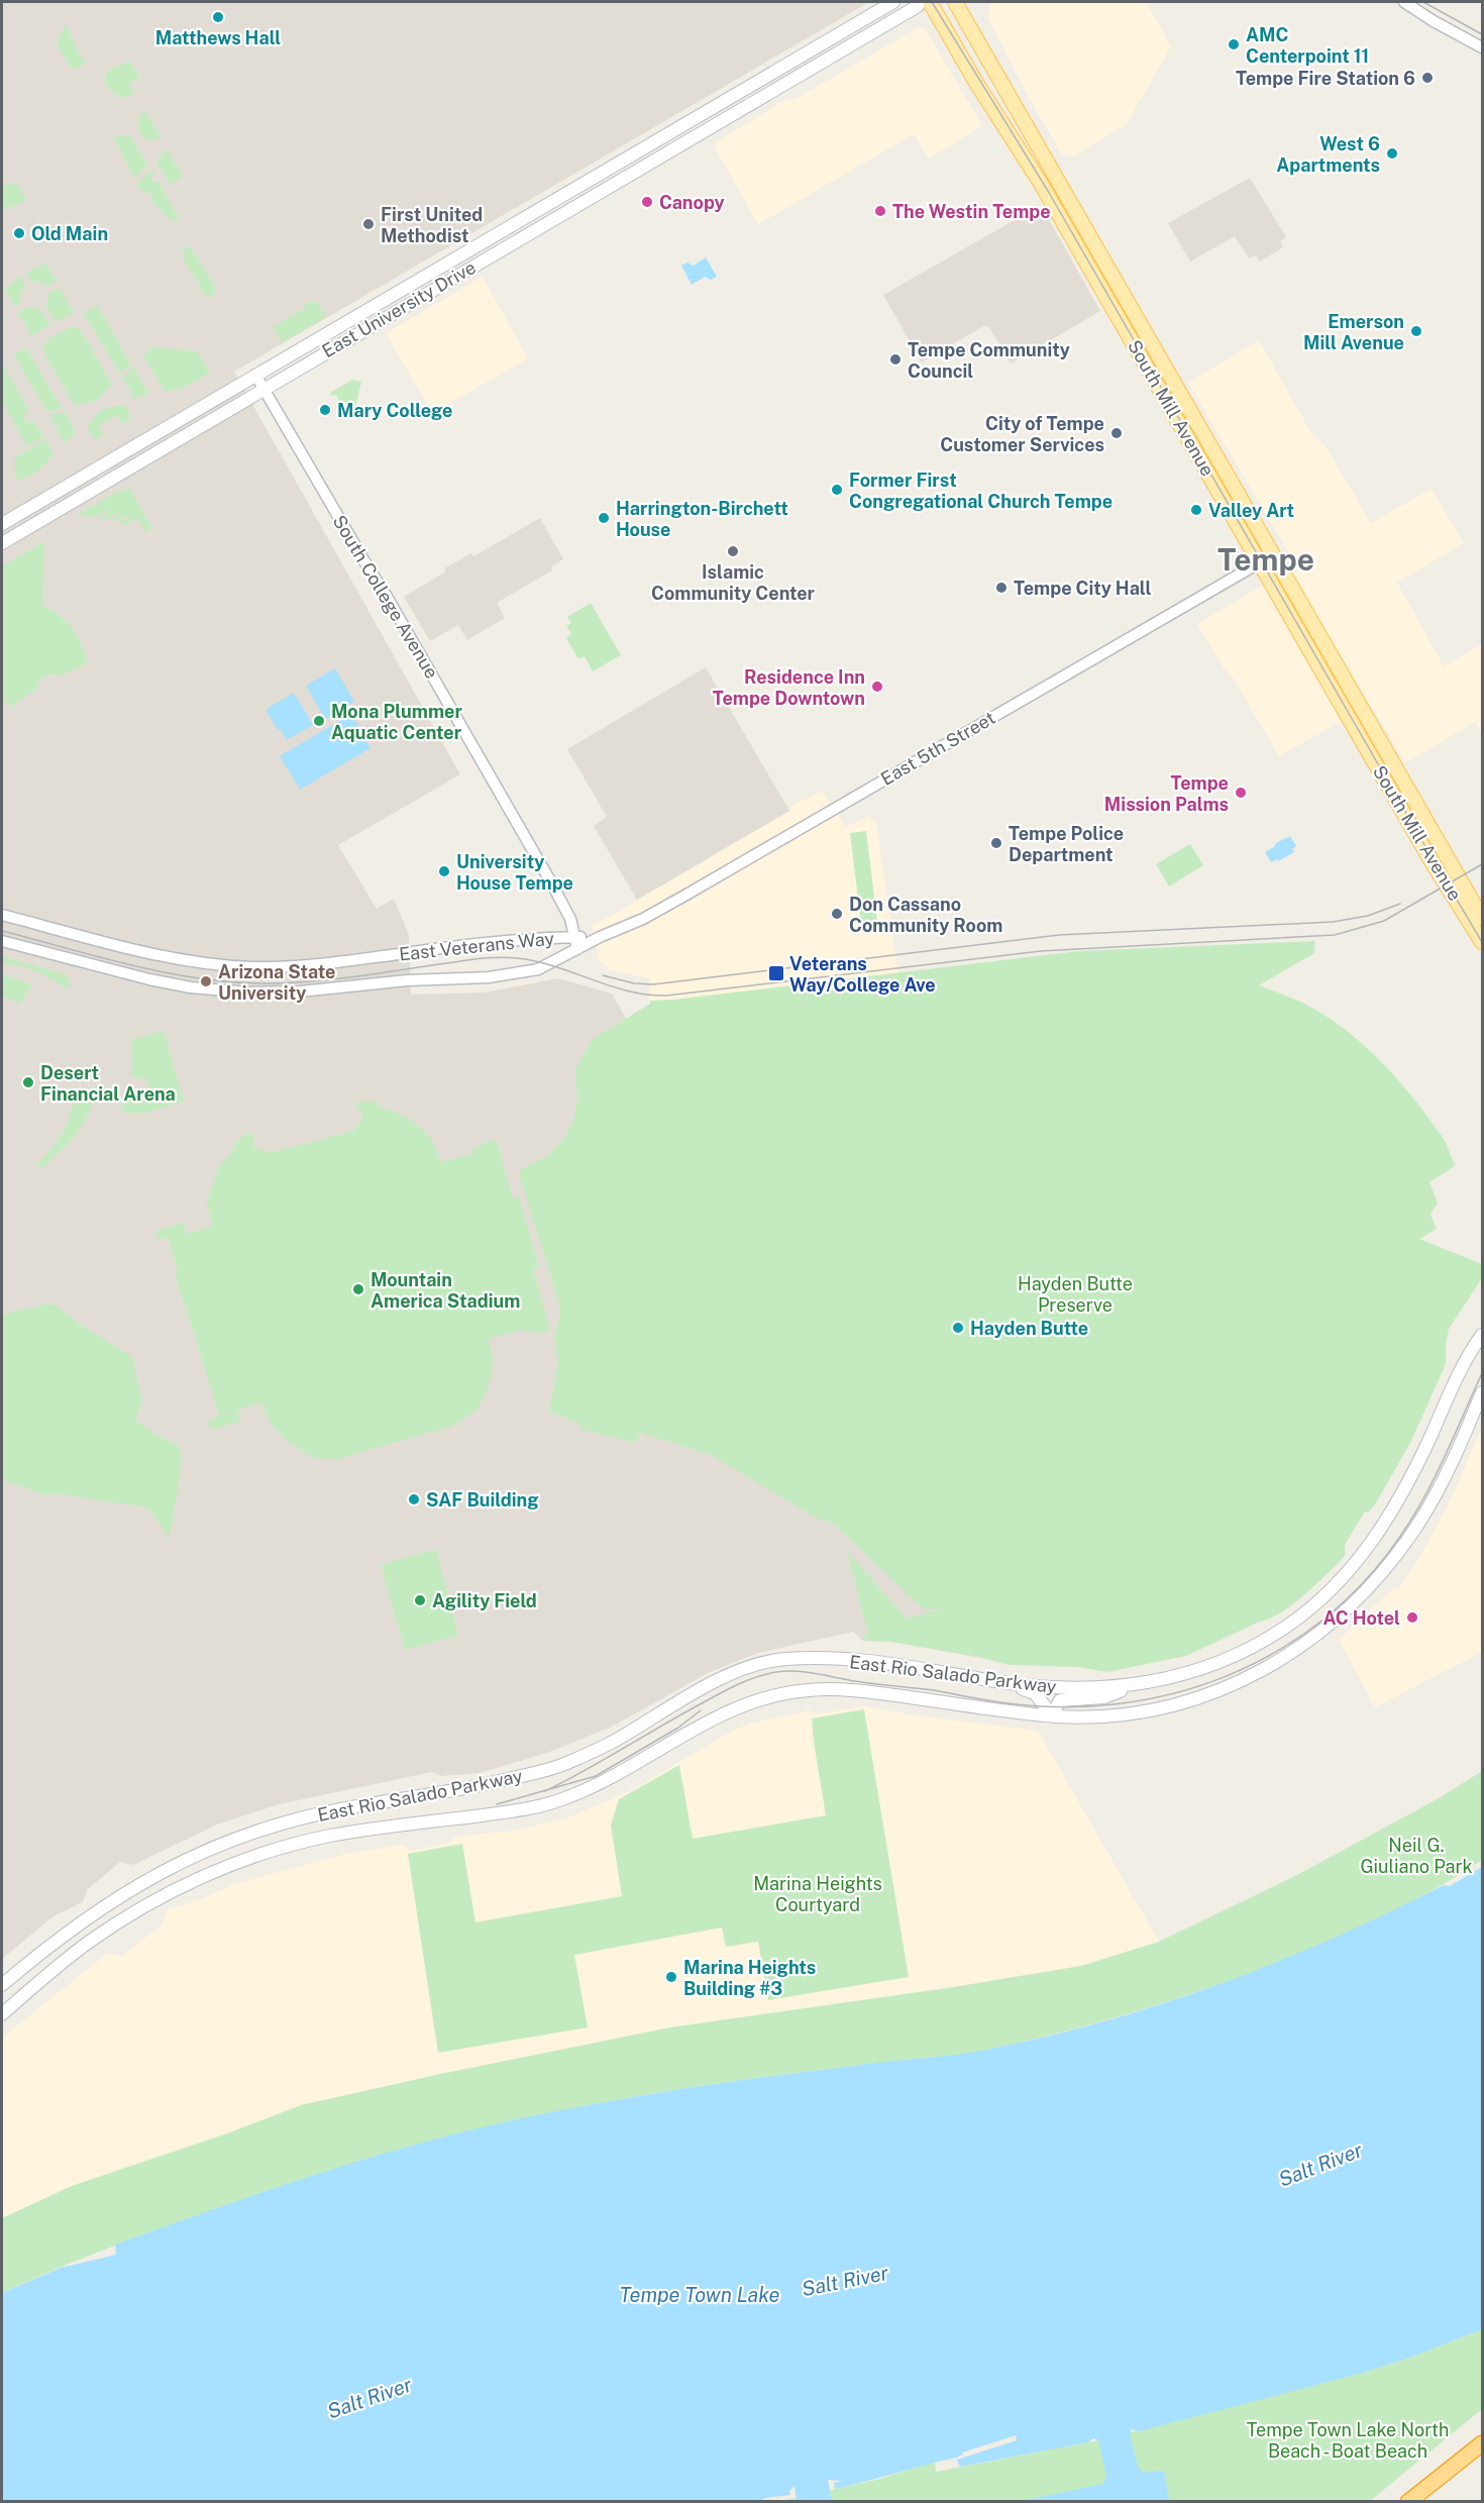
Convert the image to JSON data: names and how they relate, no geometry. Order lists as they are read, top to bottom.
{
  "streets": {
    "main road": ["East University Drive", "South Mill Avenue", "East Rio Salado Parkway"],
    "street": ["South College Avenue", "East 5th Street", "East Veterans Way"]
  },
  "crossings": [
    ["East University Drive", "South College Avenue"],
    ["South Mill Avenue", "East 5th Street"],
    ["South College Avenue", "East Veterans Way"],
    ["East 5th Street", "East Veterans Way"]
  ],
  "districts": ["Tempe"],
  "water": ["Salt River", "Tempe Town Lake"],
  "parks": [
    "Hayden Butte Preserve",
    "Neil G. Giuliano Park",
    "Marina Heights Courtyard",
    "Tempe Town Lake North Beach - Boat Beach"
  ],
  "places": {
    "other": [
      "Matthews Hall",
      "AMC Centerpoint 11",
      "Tempe Fire Station 6",
      "West 6 Apartments",
      "Canopy",
      "The Westin Tempe",
      "First United Methodist",
      "Old Main",
      "Emerson Mill Avenue",
      "Tempe Community Council",
      "Mary College",
      "City of Tempe Customer Services",
      "Former First Congregational Church Tempe",
      "Valley Art",
      "Harrington-Birchett House",
      "Islamic Community Center",
      "Tempe City Hall",
      "Residence Inn Tempe Downtown",
      "Mona Plummer Aquatic Center",
      "Tempe Mission Palms",
      "Tempe Police Department",
      "University House Tempe",
      "Don Cassano Community Room",
      "Arizona State University",
      "Desert Financial Arena",
      "Mountain America Stadium",
      "Hayden Butte",
      "SAF Building",
      "Agility Field",
      "AC Hotel",
      "Marina Heights Building #3"
    ],
    "transit": ["Veterans Way/College Ave"]
  }
}
